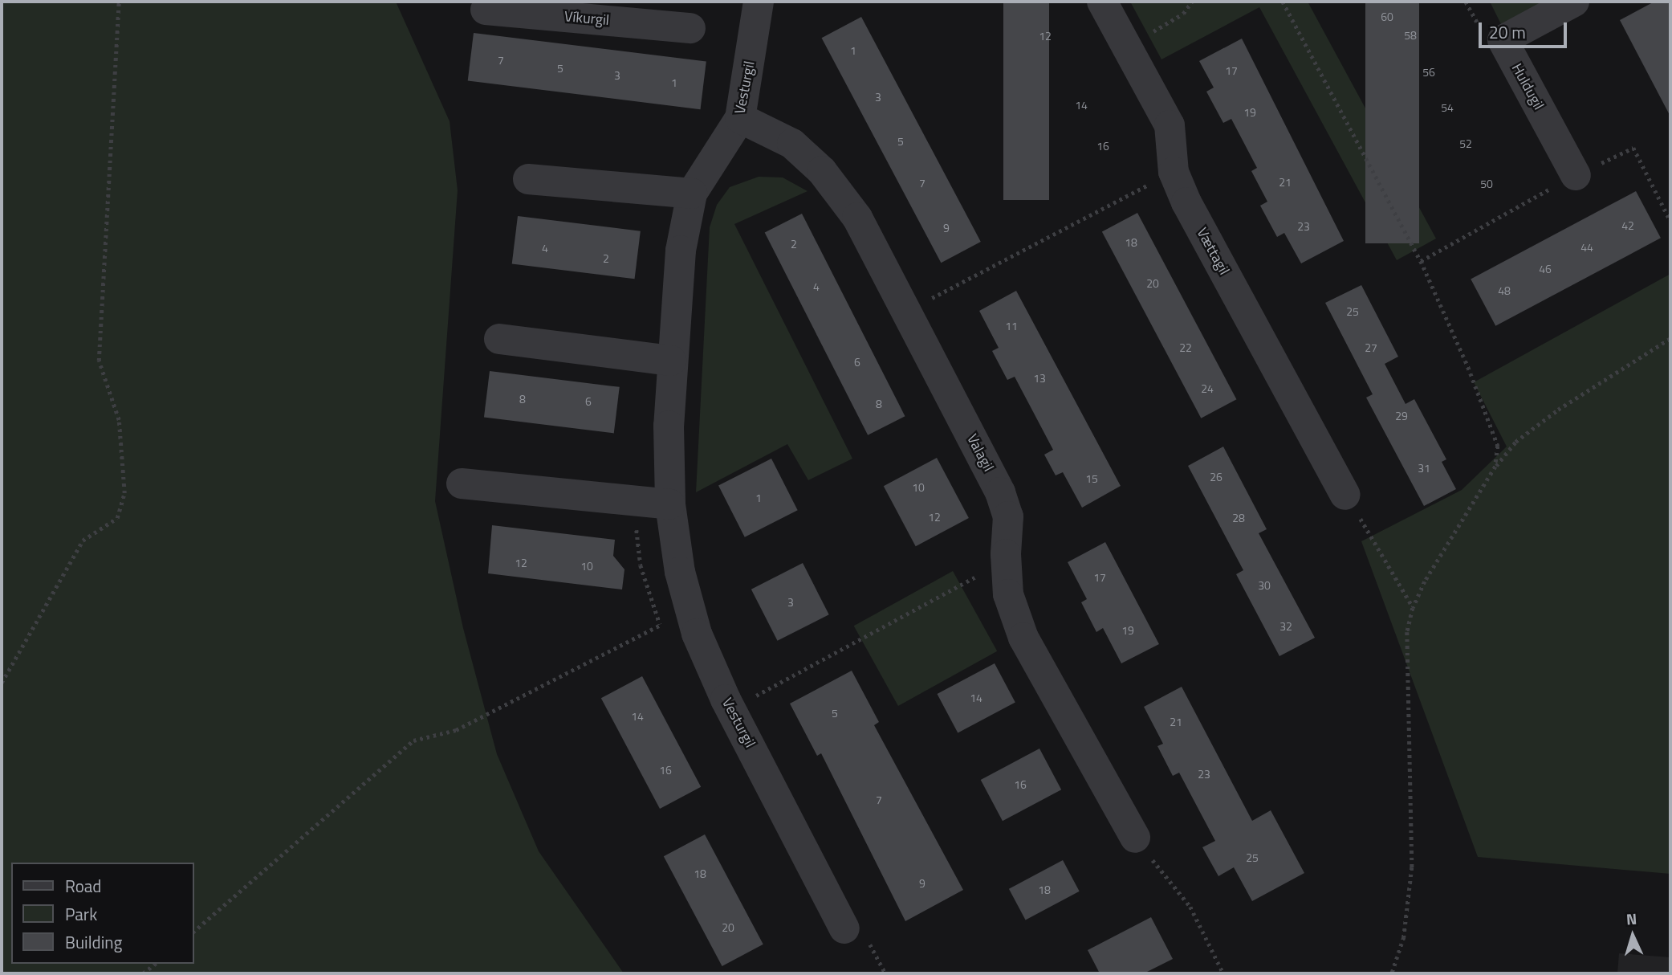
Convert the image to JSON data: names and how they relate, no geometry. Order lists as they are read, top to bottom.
{
  "streets": {
    "street": [
      "Víkurgil",
      "Huldugil",
      "Vesturgil",
      "Vættagil",
      "Valagil"
    ]
  },
  "crossings": [
    ["Vesturgil", "Valagil"]
  ],
  "house_numbers": [
    "60",
    "58",
    "12",
    "1",
    "7",
    "5",
    "17",
    "56",
    "3",
    "1",
    "3",
    "14",
    "54",
    "19",
    "5",
    "52",
    "16",
    "21",
    "7",
    "50",
    "42",
    "23",
    "9",
    "18",
    "2",
    "44",
    "4",
    "2",
    "46",
    "20",
    "4",
    "48",
    "25",
    "11",
    "22",
    "27",
    "6",
    "13",
    "24",
    "8",
    "6",
    "8",
    "29",
    "31",
    "26",
    "15",
    "10",
    "1",
    "12",
    "28",
    "12",
    "10",
    "17",
    "30",
    "3",
    "32",
    "19",
    "14",
    "5",
    "14",
    "21",
    "16",
    "23",
    "16",
    "7",
    "25",
    "18",
    "9",
    "18",
    "20"
  ],
  "legend": ["Road", "Park", "Building"],
  "scale_bar": "20 m",
  "north": "top"
}
